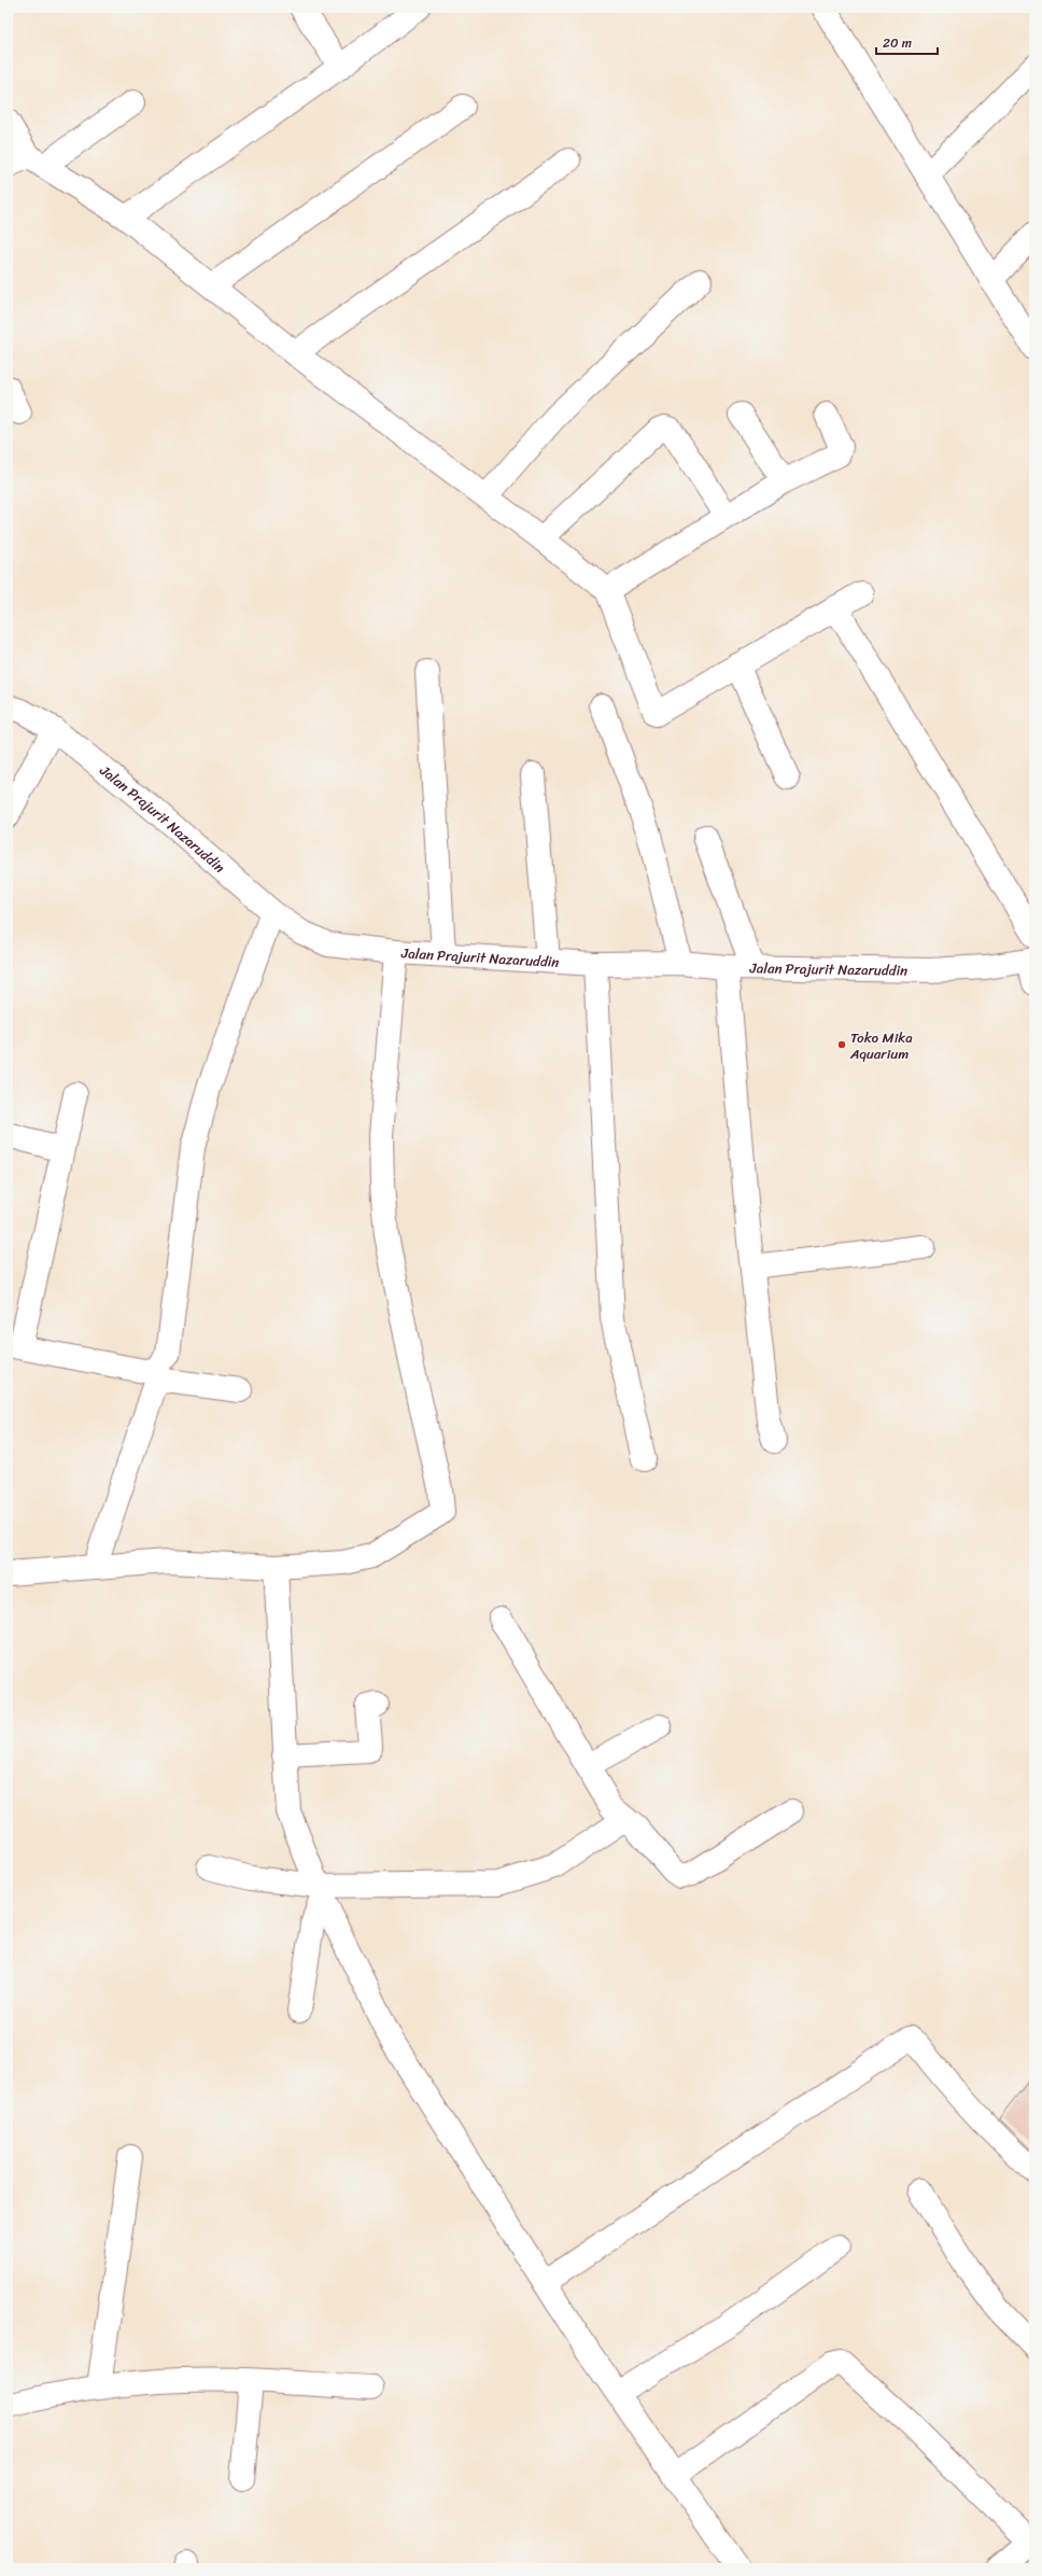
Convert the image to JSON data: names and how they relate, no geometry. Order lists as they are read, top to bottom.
{
  "streets": {
    "street": ["Jalan Prajurit Nazaruddin"]
  },
  "places": ["Toko Mika Aquarium"],
  "scale_bar": "20 m"
}
